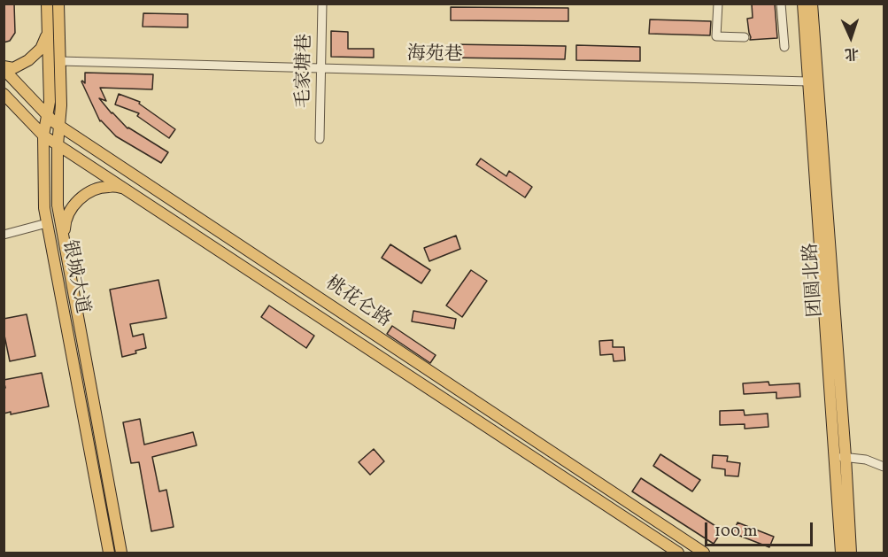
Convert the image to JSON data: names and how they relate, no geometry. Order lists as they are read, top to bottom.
{
  "streets": {
    "main road": ["银城大道", "团圆北路", "桃花仑路"],
    "street": ["海苑巷", "毛家塘巷"]
  },
  "crossings": [
    ["海苑巷", "毛家塘巷"],
    ["海苑巷", "银城大道"],
    ["海苑巷", "团圆北路"],
    ["银城大道", "桃花仑路"]
  ],
  "scale_bar": "100 m",
  "north": "bottom"
}
